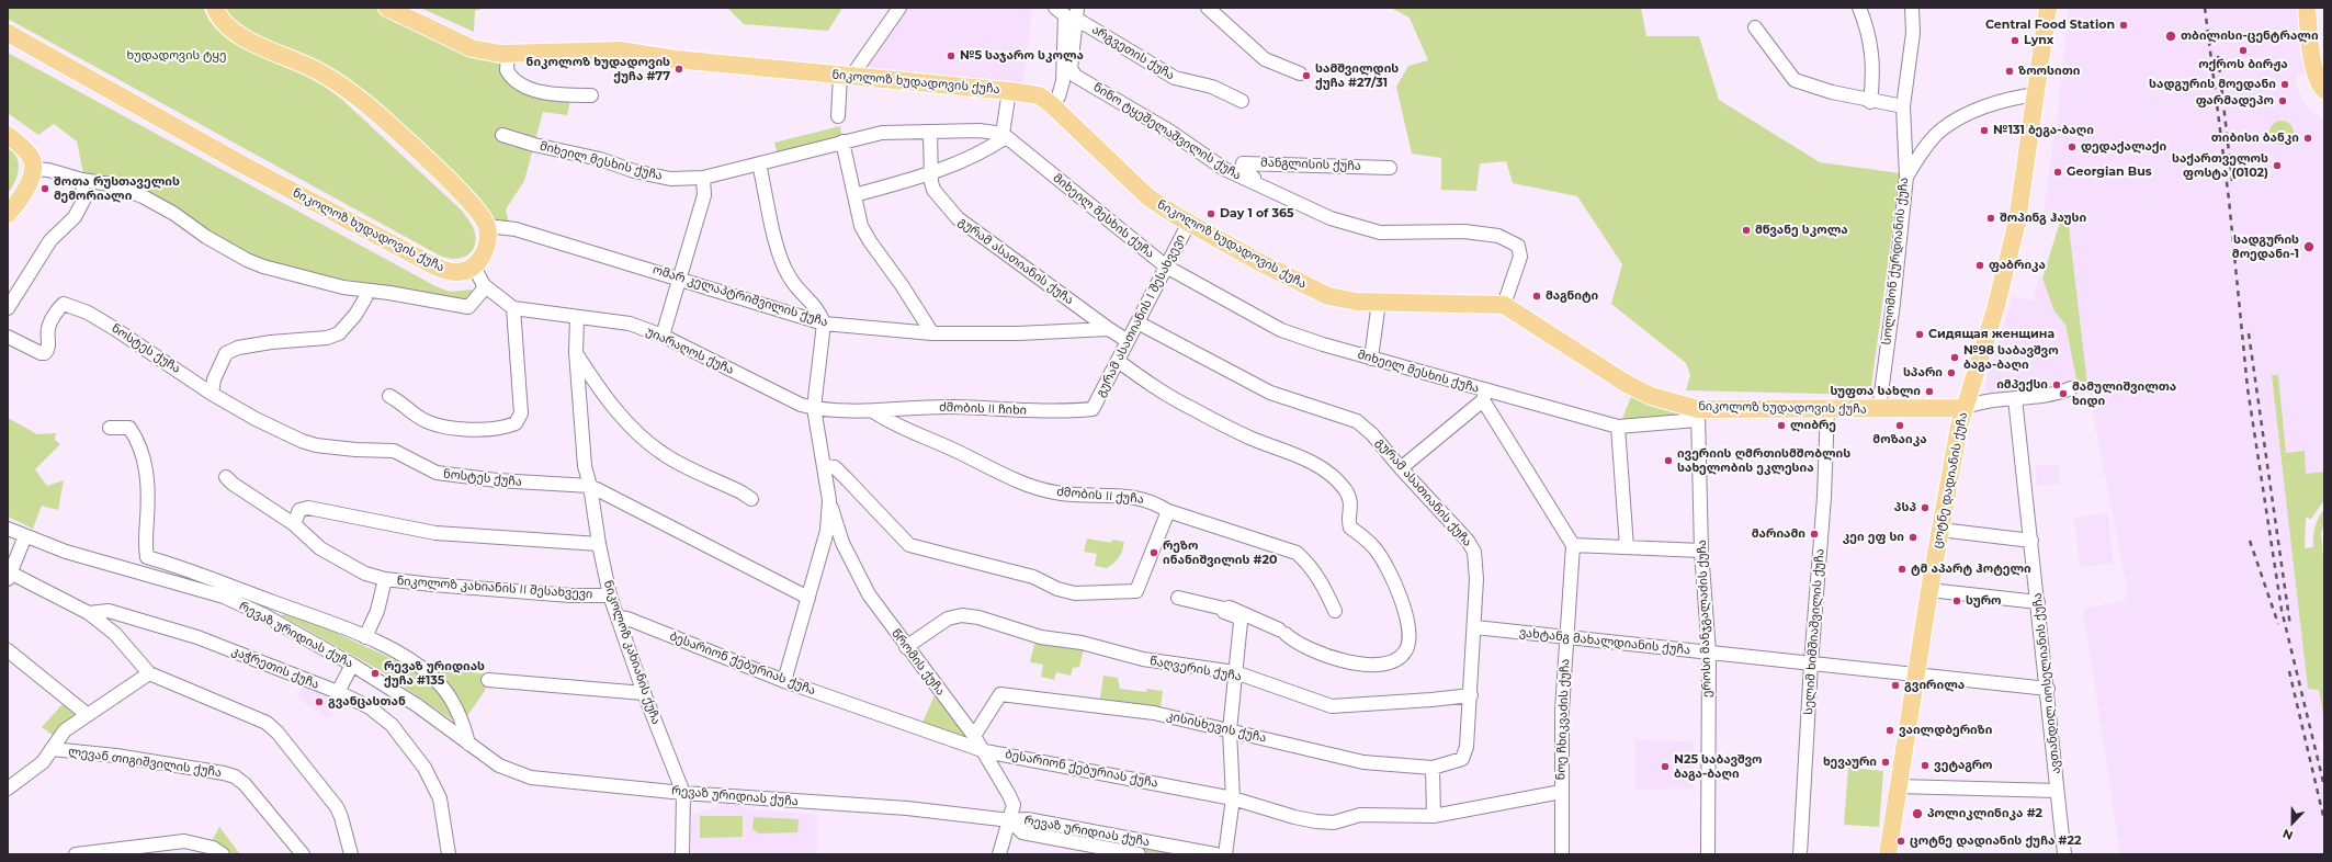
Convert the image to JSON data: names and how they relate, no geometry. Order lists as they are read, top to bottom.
{
  "streets": {
    "main road": ["ნიკოლოზ ხუდადოვის ქუჩა", "ცოტნე დადიანის ქუჩა"],
    "street": [
      "არგვეთის ქუჩა",
      "ნინო ტყეშელაშვილის ქუჩა",
      "მიხეილ მესხის ქუჩა",
      "მანგლისის ქუჩა",
      "გურამ ასათიანის ქუჩა",
      "სოლომონ ქურდიანის ქუჩა",
      "ომარ კელაპტრიშვილის ქუჩა",
      "გურამ ასათიანის I შესახვევი",
      "ნოსტეს ქუჩა",
      "უიარაღოს ქუჩა",
      "ძმობის II ჩიხი",
      "ძმობის II ქუჩა",
      "ნიკოლოზ კახიანის II შესახვევი",
      "ეროსი მანჯგალაძის ქუჩა",
      "სელიმ ხიმშიაშვილის ქუჩა",
      "რევაზ ურიდიას ქუჩა",
      "ვახტანგ მახალდიანის ქუჩა",
      "ნიკოლოზ კახიანის ქუჩა",
      "წრომის ქუჩა",
      "ბესარიონ ქებურიას ქუჩა",
      "კაჭრეთის ქუჩა",
      "წაღვერის ქუჩა",
      "ავთანდილ იოსელიანის ქუჩა",
      "ნოე ჩხიკვაძის ქუჩა",
      "კისისხევის ქუჩა",
      "ლევან თიგიშვილის ქუჩა"
    ]
  },
  "crossings": [
    ["არგვეთის ქუჩა", "ნინო ტყეშელაშვილის ქუჩა"],
    ["ნიკოლოზ ხუდადოვის ქუჩა", "ნინო ტყეშელაშვილის ქუჩა"],
    ["ნიკოლოზ ხუდადოვის ქუჩა", "მიხეილ მესხის ქუჩა"],
    ["ნიკოლოზ ხუდადოვის ქუჩა", "სოლომონ ქურდიანის ქუჩა"],
    ["ნიკოლოზ ხუდადოვის ქუჩა", "გურამ ასათიანის I შესახვევი"],
    ["ნიკოლოზ ხუდადოვის ქუჩა", "ცოტნე დადიანის ქუჩა"],
    ["ნიკოლოზ ხუდადოვის ქუჩა", "ეროსი მანჯგალაძის ქუჩა"],
    ["ნიკოლოზ ხუდადოვის ქუჩა", "სელიმ ხიმშიაშვილის ქუჩა"],
    ["ნიკოლოზ ხუდადოვის ქუჩა", "ავთანდილ იოსელიანის ქუჩა"],
    ["ნინო ტყეშელაშვილის ქუჩა", "მანგლისის ქუჩა"],
    ["მიხეილ მესხის ქუჩა", "გურამ ასათიანის ქუჩა"],
    ["მიხეილ მესხის ქუჩა", "გურამ ასათიანის I შესახვევი"],
    ["მიხეილ მესხის ქუჩა", "ეროსი მანჯგალაძის ქუჩა"],
    ["გურამ ასათიანის ქუჩა", "ომარ კელაპტრიშვილის ქუჩა"],
    ["გურამ ასათიანის ქუჩა", "გურამ ასათიანის I შესახვევი"],
    ["გურამ ასათიანის ქუჩა", "ვახტანგ მახალდიანის ქუჩა"],
    ["გურამ ასათიანის ქუჩა", "წაღვერის ქუჩა"],
    ["გურამ ასათიანის ქუჩა", "კისისხევის ქუჩა"],
    ["გურამ ასათიანის I შესახვევი", "ძმობის II ჩიხი"],
    ["ნოსტეს ქუჩა", "ნიკოლოზ კახიანის ქუჩა"],
    ["უიარაღოს ქუჩა", "ძმობის II ქუჩა"],
    ["უიარაღოს ქუჩა", "ნიკოლოზ კახიანის ქუჩა"],
    ["ძმობის II ჩიხი", "ძმობის II ქუჩა"],
    ["ცოტნე დადიანის ქუჩა", "ვახტანგ მახალდიანის ქუჩა"],
    ["ნიკოლოზ კახიანის II შესახვევი", "ნიკოლოზ კახიანის ქუჩა"],
    ["ეროსი მანჯგალაძის ქუჩა", "ვახტანგ მახალდიანის ქუჩა"],
    ["სელიმ ხიმშიაშვილის ქუჩა", "ვახტანგ მახალდიანის ქუჩა"],
    ["რევაზ ურიდიას ქუჩა", "ნიკოლოზ კახიანის ქუჩა"],
    ["რევაზ ურიდიას ქუჩა", "წრომის ქუჩა"],
    ["ვახტანგ მახალდიანის ქუჩა", "ავთანდილ იოსელიანის ქუჩა"],
    ["ვახტანგ მახალდიანის ქუჩა", "ნოე ჩხიკვაძის ქუჩა"],
    ["ნიკოლოზ კახიანის ქუჩა", "ბესარიონ ქებურიას ქუჩა"],
    ["წრომის ქუჩა", "ბესარიონ ქებურიას ქუჩა"],
    ["წრომის ქუჩა", "წაღვერის ქუჩა"],
    ["წრომის ქუჩა", "კისისხევის ქუჩა"],
    ["ბესარიონ ქებურიას ქუჩა", "ნოე ჩხიკვაძის ქუჩა"]
  ],
  "parks": ["ხუდადოვის ტყე"],
  "places": [
    "Central Food Station",
    "თბილისი-ცენტრალი",
    "Lynx",
    "ოქროს ბირჟა",
    "№5 საჯარო სკოლა",
    "ნიკოლოზ ხუდადოვის ქუჩა #77",
    "ზოოსითი",
    "სამშვილდის ქუჩა #27/31",
    "სადგურის მოედანი",
    "ფარმადეპო",
    "№131 ბეგა-ბაღი",
    "თიბისი ბანკი",
    "დედაქალაქი",
    "საქართველოს ფოსტა (0102)",
    "Georgian Bus",
    "შოთა რუსთაველის მემორიალი",
    "Day 1 of 365",
    "შოპინგ ჰაუსი",
    "მწვანე სკოლა",
    "სადგურის მოედანი-1",
    "ფაბრიკა",
    "მაგნიტი",
    "Сидящая женщина",
    "№98 საბავშვო ბაგა-ბაღი",
    "სპარი",
    "იმპექსი",
    "სუფთა სახლი",
    "მამულიშვილთა ხიდი",
    "ლიბრე",
    "მოზაიკა",
    "ივერიის ღმრთისმშობლის სახელობის ეკლესია",
    "პსპ",
    "მარიამი",
    "კეი ეფ სი",
    "რეზო ინანიშვილის #20",
    "ტმ აპარტ ჰოტელი",
    "სურო",
    "რევაზ ურიდიას ქუჩა #135",
    "გვირილა",
    "გვანცასთან",
    "ვაილდბერიზი",
    "ხევაური",
    "ვეტაგრო",
    "N25 საბავშვო ბაგა-ბაღი",
    "პოლიკლინიკა #2",
    "ცოტნე დადიანის ქუჩა #22"
  ],
  "north": "bottom"
}
